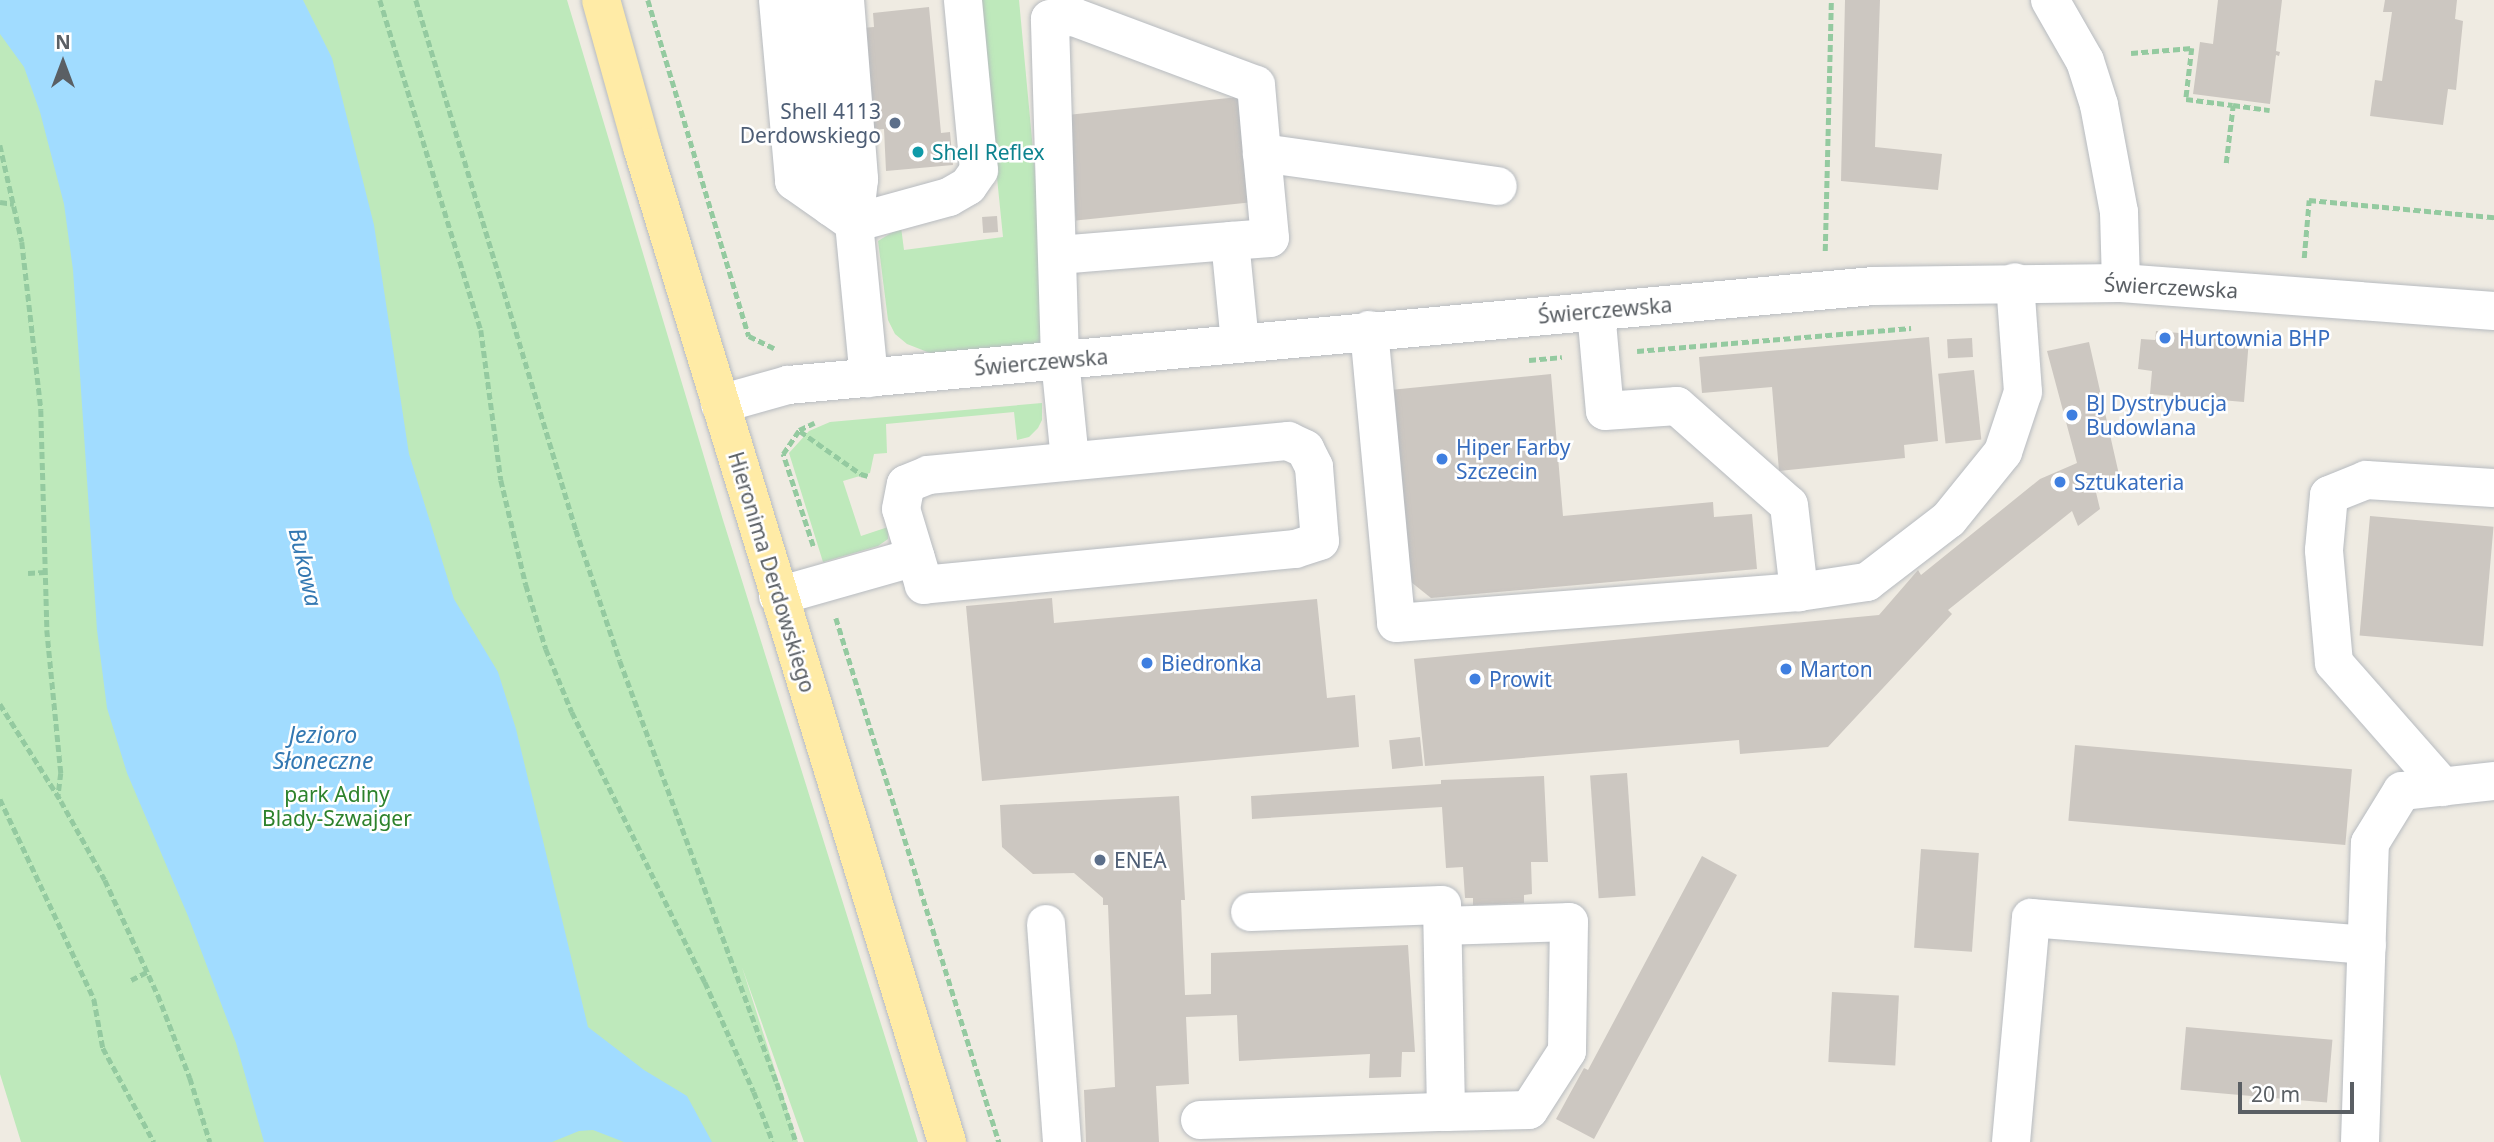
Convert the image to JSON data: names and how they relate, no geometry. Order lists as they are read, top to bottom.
{
  "streets": {
    "main road": ["Hieronima Derdowskiego"],
    "street": ["Świerczewska"]
  },
  "crossings": [
    ["Świerczewska", "Hieronima Derdowskiego"]
  ],
  "water": ["Bukowa", "Jezioro Słoneczne"],
  "parks": ["park Adiny Blady-Szwajger"],
  "places": [
    "Shell 4113 Derdowskiego",
    "Shell Reflex",
    "Hurtownia BHP",
    "BJ Dystrybucja Budowlana",
    "Hiper Farby Szczecin",
    "Sztukateria",
    "Biedronka",
    "Marton",
    "Prowit",
    "ENEA"
  ],
  "scale_bar": "20 m",
  "north": "top"
}
